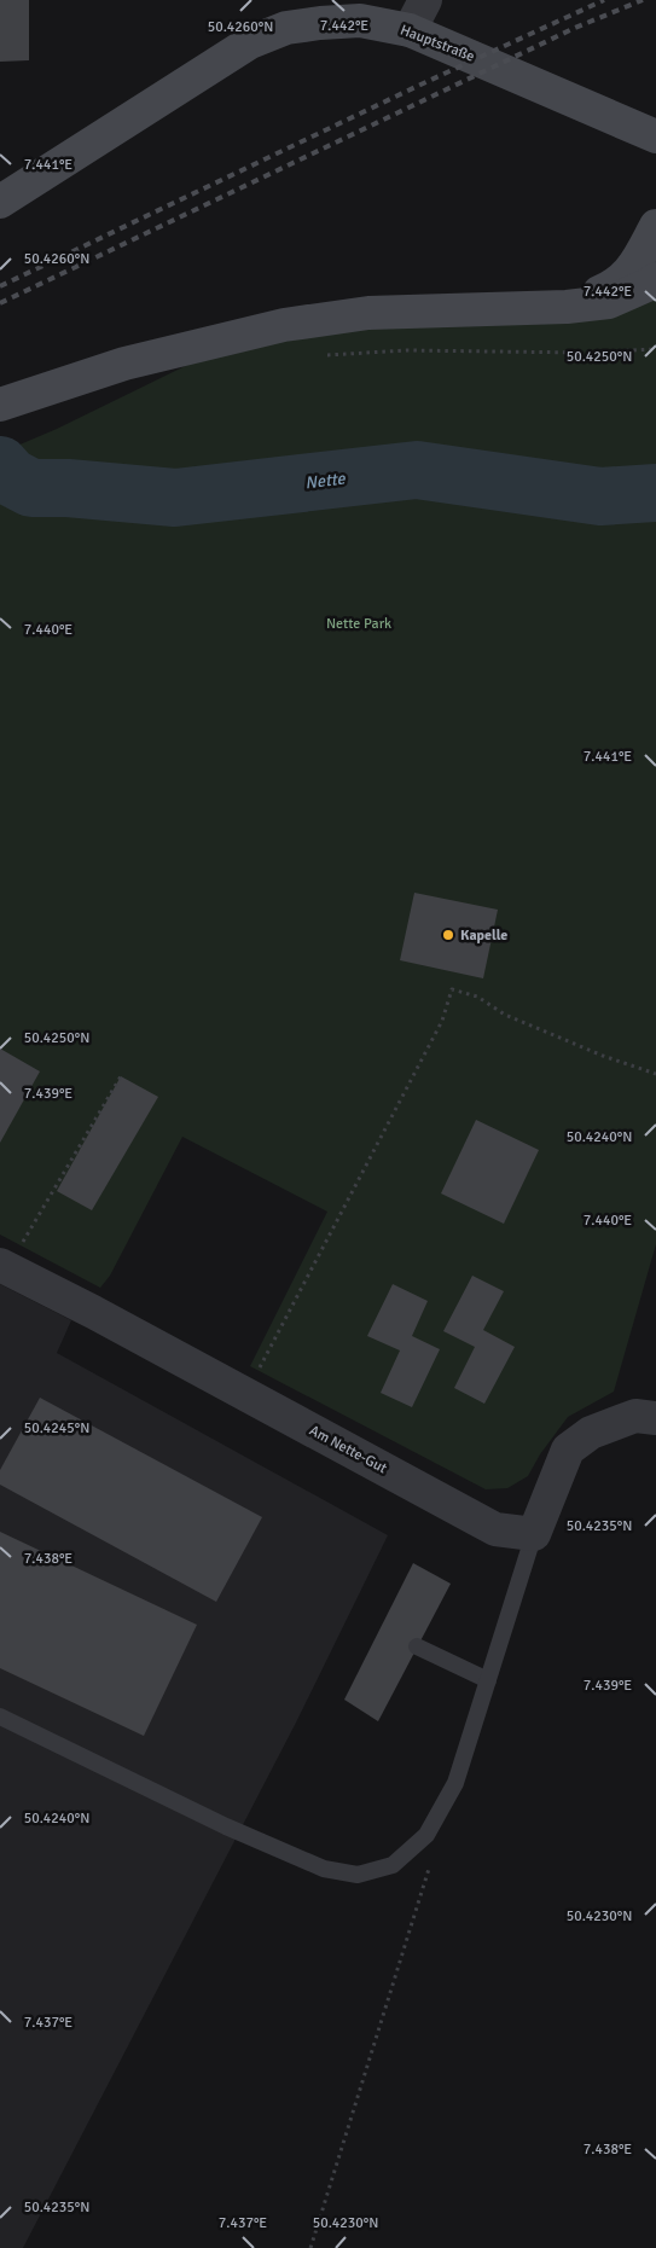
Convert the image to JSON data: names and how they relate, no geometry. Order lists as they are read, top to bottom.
{
  "streets": {
    "main road": ["Hauptstraße"],
    "street": ["Am Nette-Gut"]
  },
  "water": ["Nette"],
  "parks": ["Nette Park"],
  "places": ["Kapelle"],
  "coordinates": [
    "7.442°E",
    "50.4260°N",
    "7.441°E",
    "50.4250°N",
    "7.440°E",
    "7.439°E",
    "50.4240°N",
    "50.4245°N",
    "50.4235°N",
    "7.438°E",
    "50.4230°N",
    "7.437°E"
  ]
}
